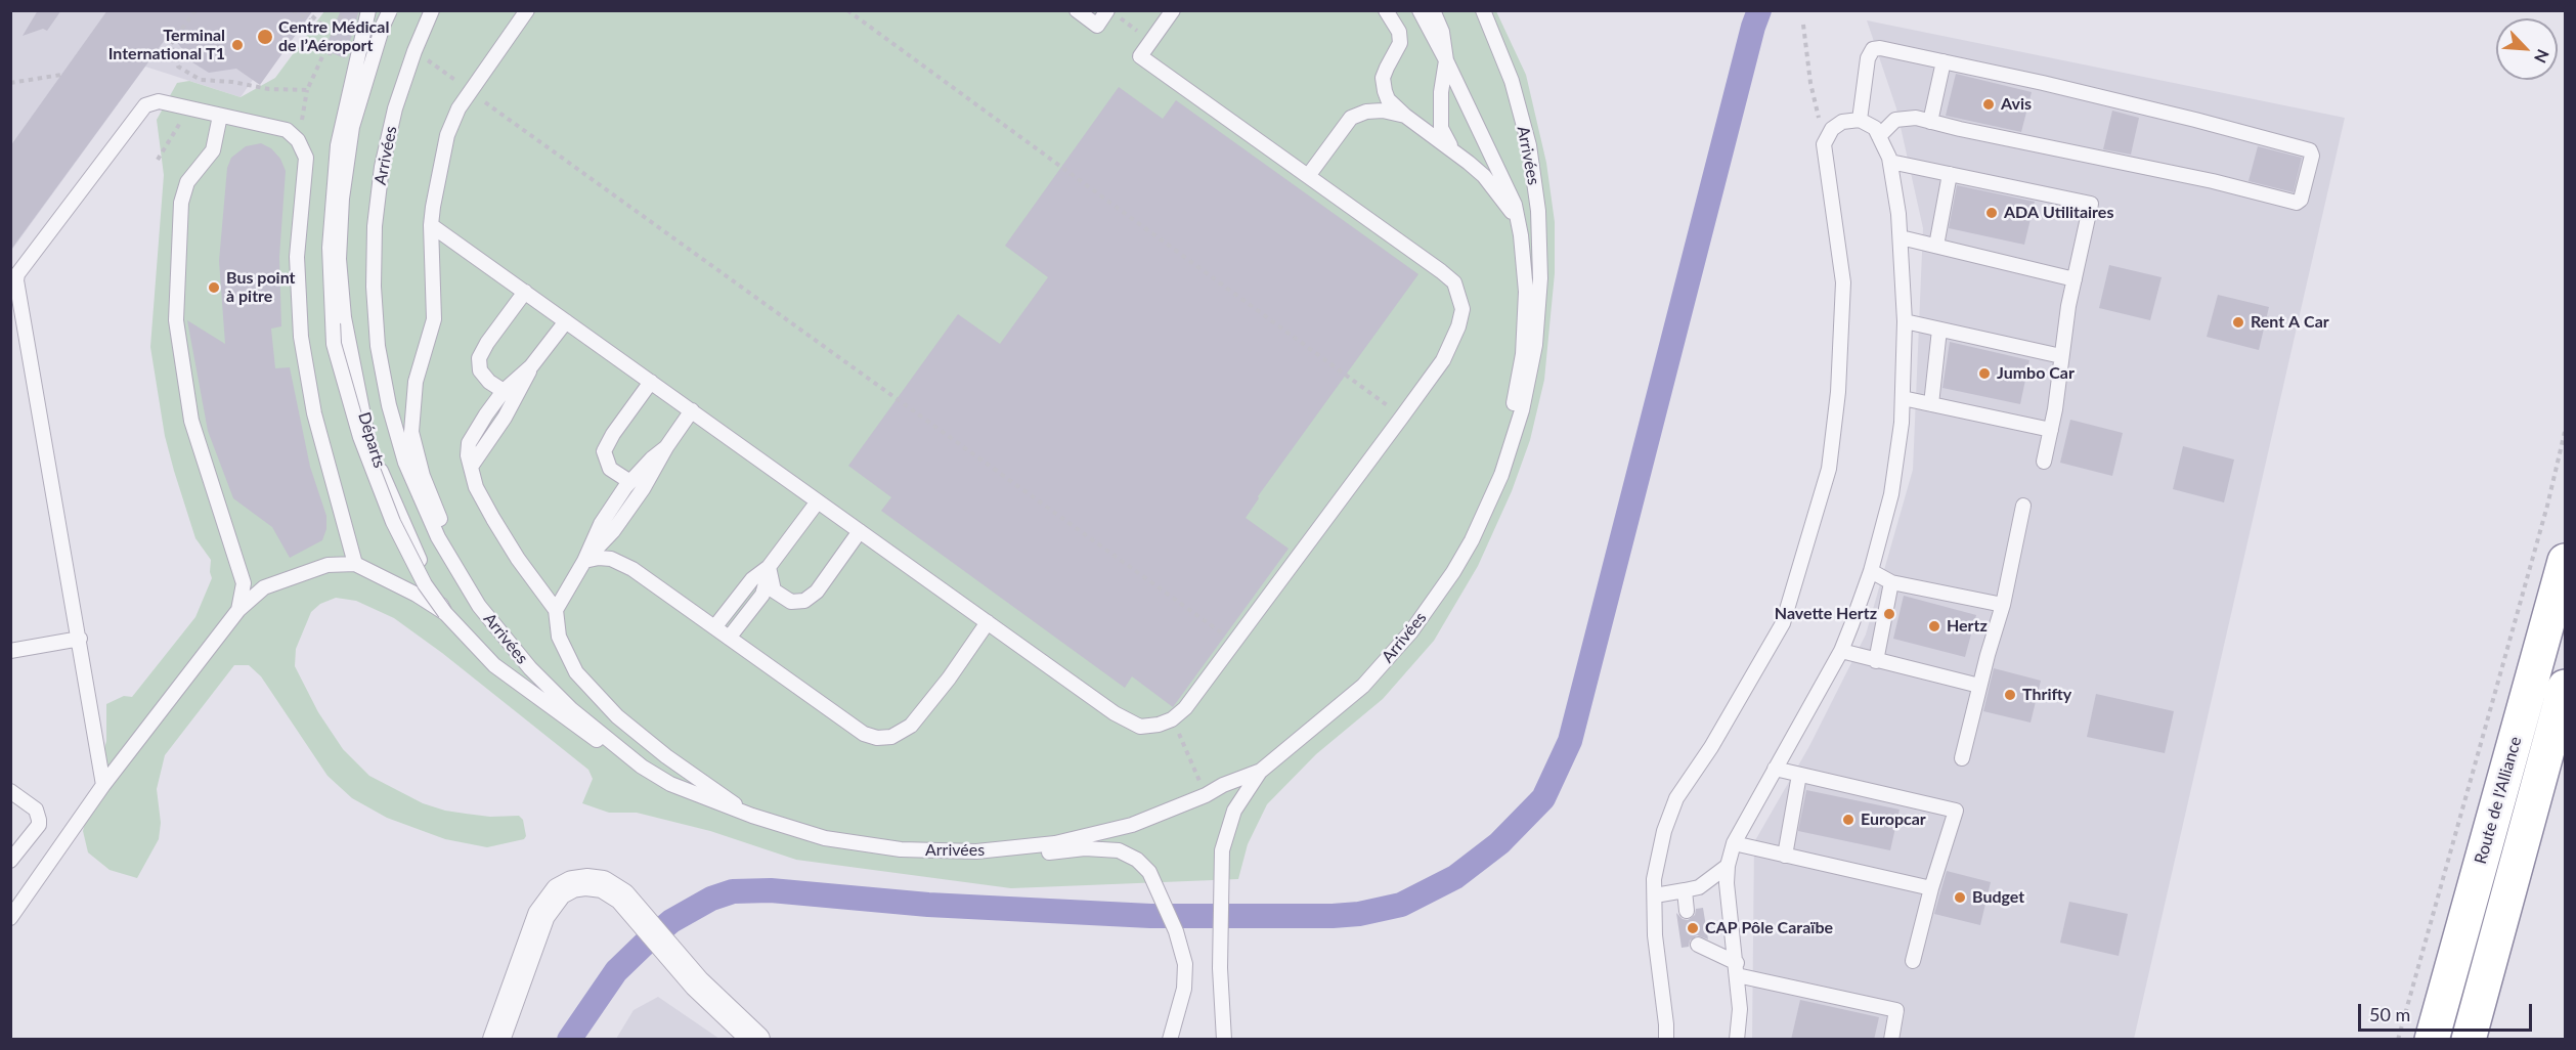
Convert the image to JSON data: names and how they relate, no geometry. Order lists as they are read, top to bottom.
{
  "streets": {
    "highway": ["Route de l'Alliance"],
    "lane": ["Arrivées", "Départs"]
  },
  "crossings": [
    ["Arrivées", "Départs"]
  ],
  "places": [
    "Centre Médical de l’Aéroport",
    "Terminal International T1",
    "Avis",
    "ADA Utilitaires",
    "Bus point à pitre",
    "Rent A Car",
    "Jumbo Car",
    "Navette Hertz",
    "Hertz",
    "Thrifty",
    "Europcar",
    "Budget",
    "CAP Pôle Caraïbe"
  ],
  "scale_bar": "50 m",
  "north": "bottom right"
}
